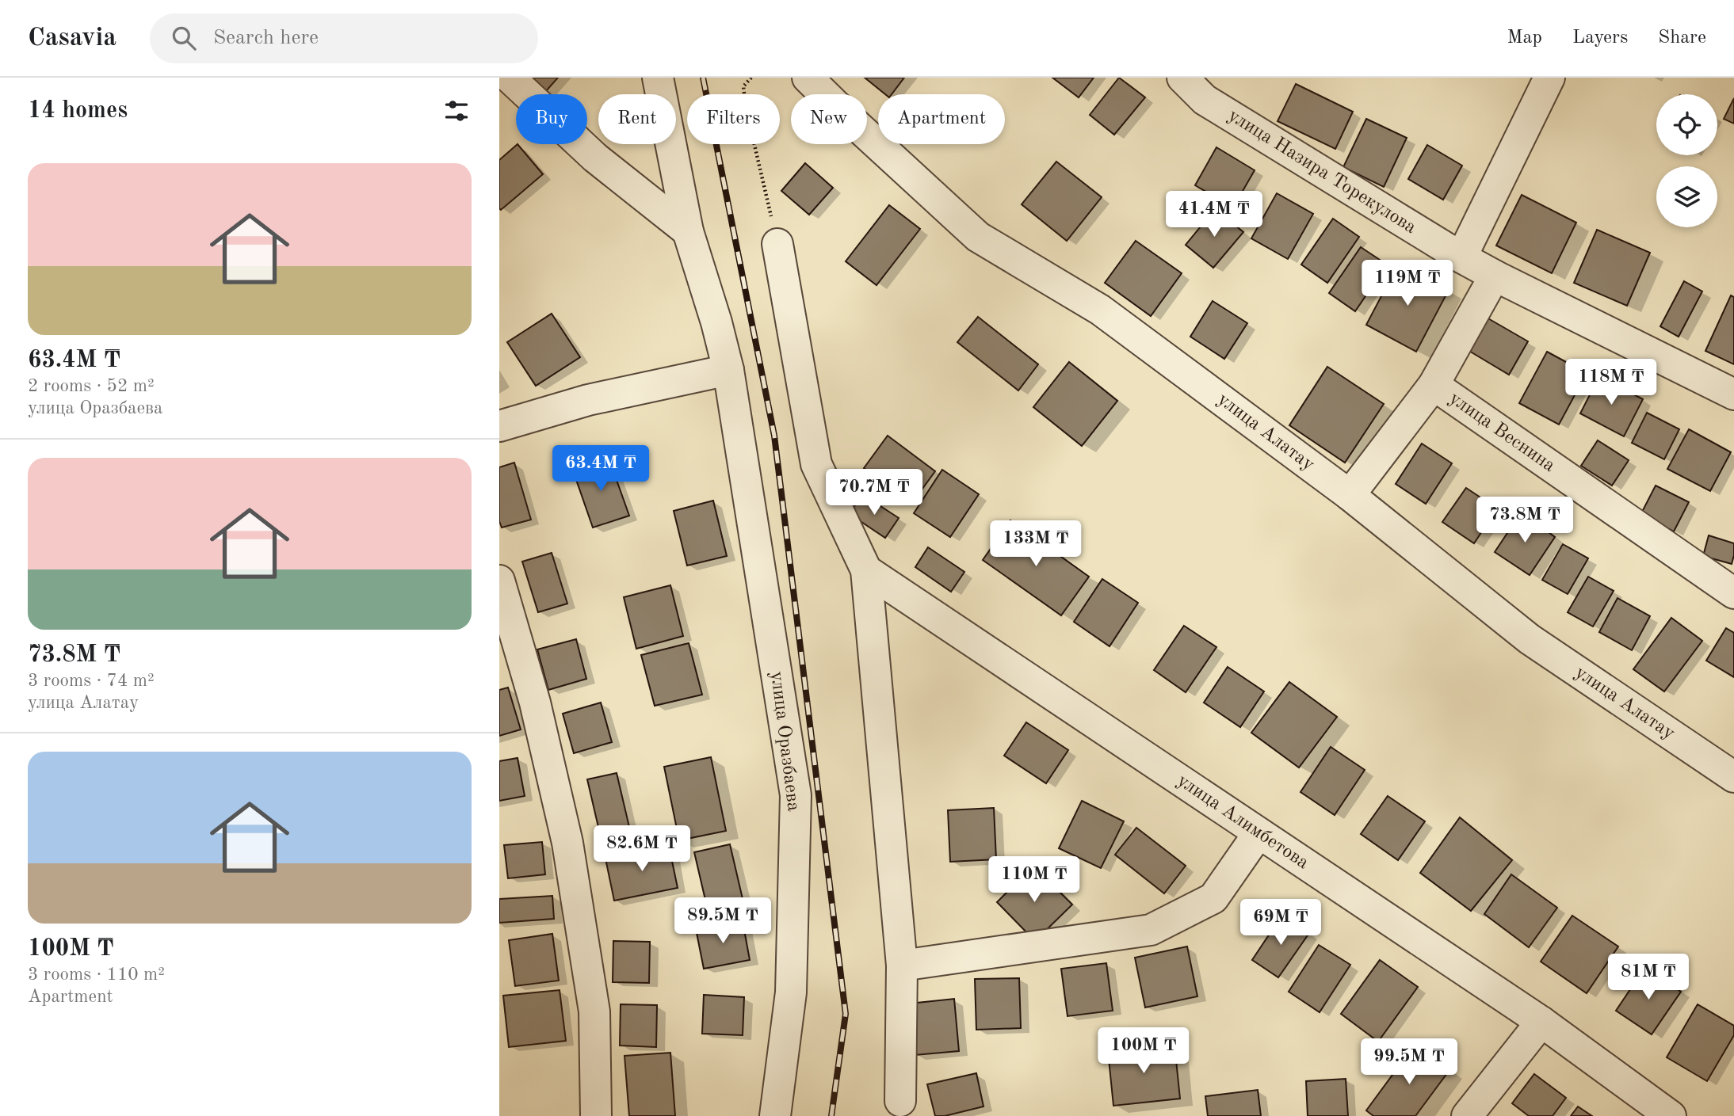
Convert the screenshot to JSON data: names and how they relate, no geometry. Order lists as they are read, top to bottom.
{
  "streets": {
    "street": [
      "улица Назира Торекулова",
      "улица Алатау",
      "улица Веснина",
      "улица Оразбаева",
      "улица Алимбетова"
    ]
  },
  "page": {
    "header": "Casavia",
    "search": "Search here",
    "nav": ["Map", "Layers", "Share"],
    "heading": "14 homes",
    "chip": [
      "Buy",
      "Rent",
      "Filters",
      "New",
      "Apartment"
    ],
    "list": [
      {
        "name": "63.4M ₸",
        "note": "2 rooms · 52 m² · улица Оразбаева"
      },
      {
        "name": "73.8M ₸",
        "note": "3 rooms · 74 m² · улица Алатау"
      },
      {
        "name": "100M ₸",
        "note": "3 rooms · 110 m² · Apartment"
      }
    ],
    "price": [
      "41.4M ₸",
      "119M ₸",
      "118M ₸",
      "63.4M ₸",
      "70.7M ₸",
      "73.8M ₸",
      "133M ₸",
      "82.6M ₸",
      "110M ₸",
      "89.5M ₸",
      "69M ₸",
      "81M ₸",
      "100M ₸",
      "99.5M ₸"
    ]
  }
}
